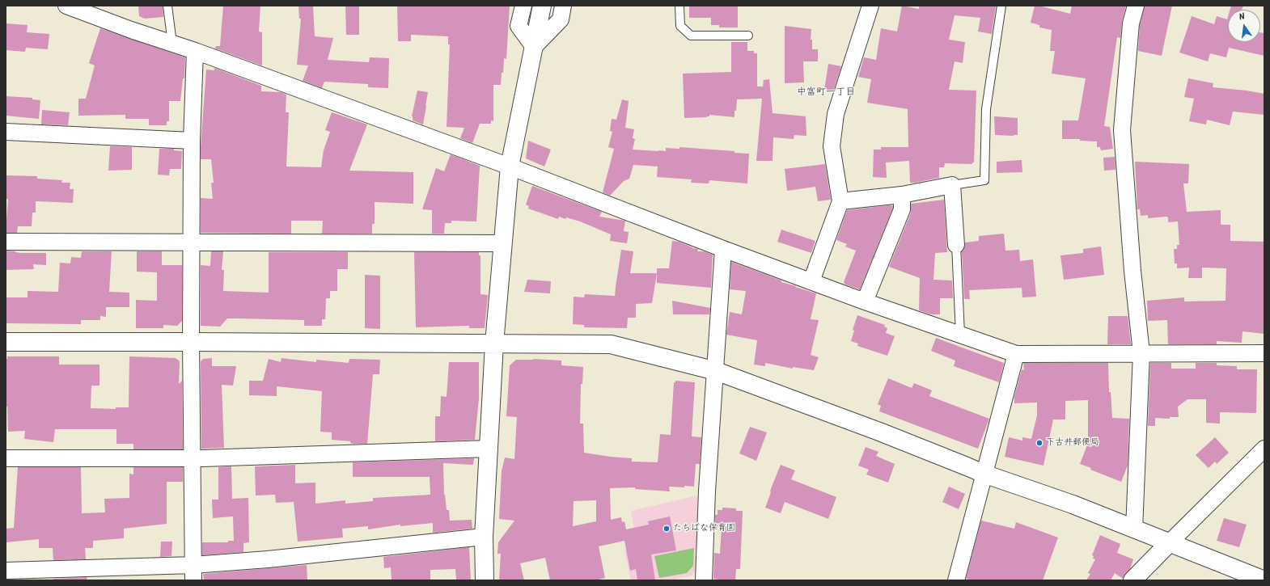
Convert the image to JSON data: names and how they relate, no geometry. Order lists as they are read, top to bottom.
{
  "districts": ["中富町一丁目"],
  "places": ["下古井郵便局", "たちばな保育園"],
  "north": "top"
}
